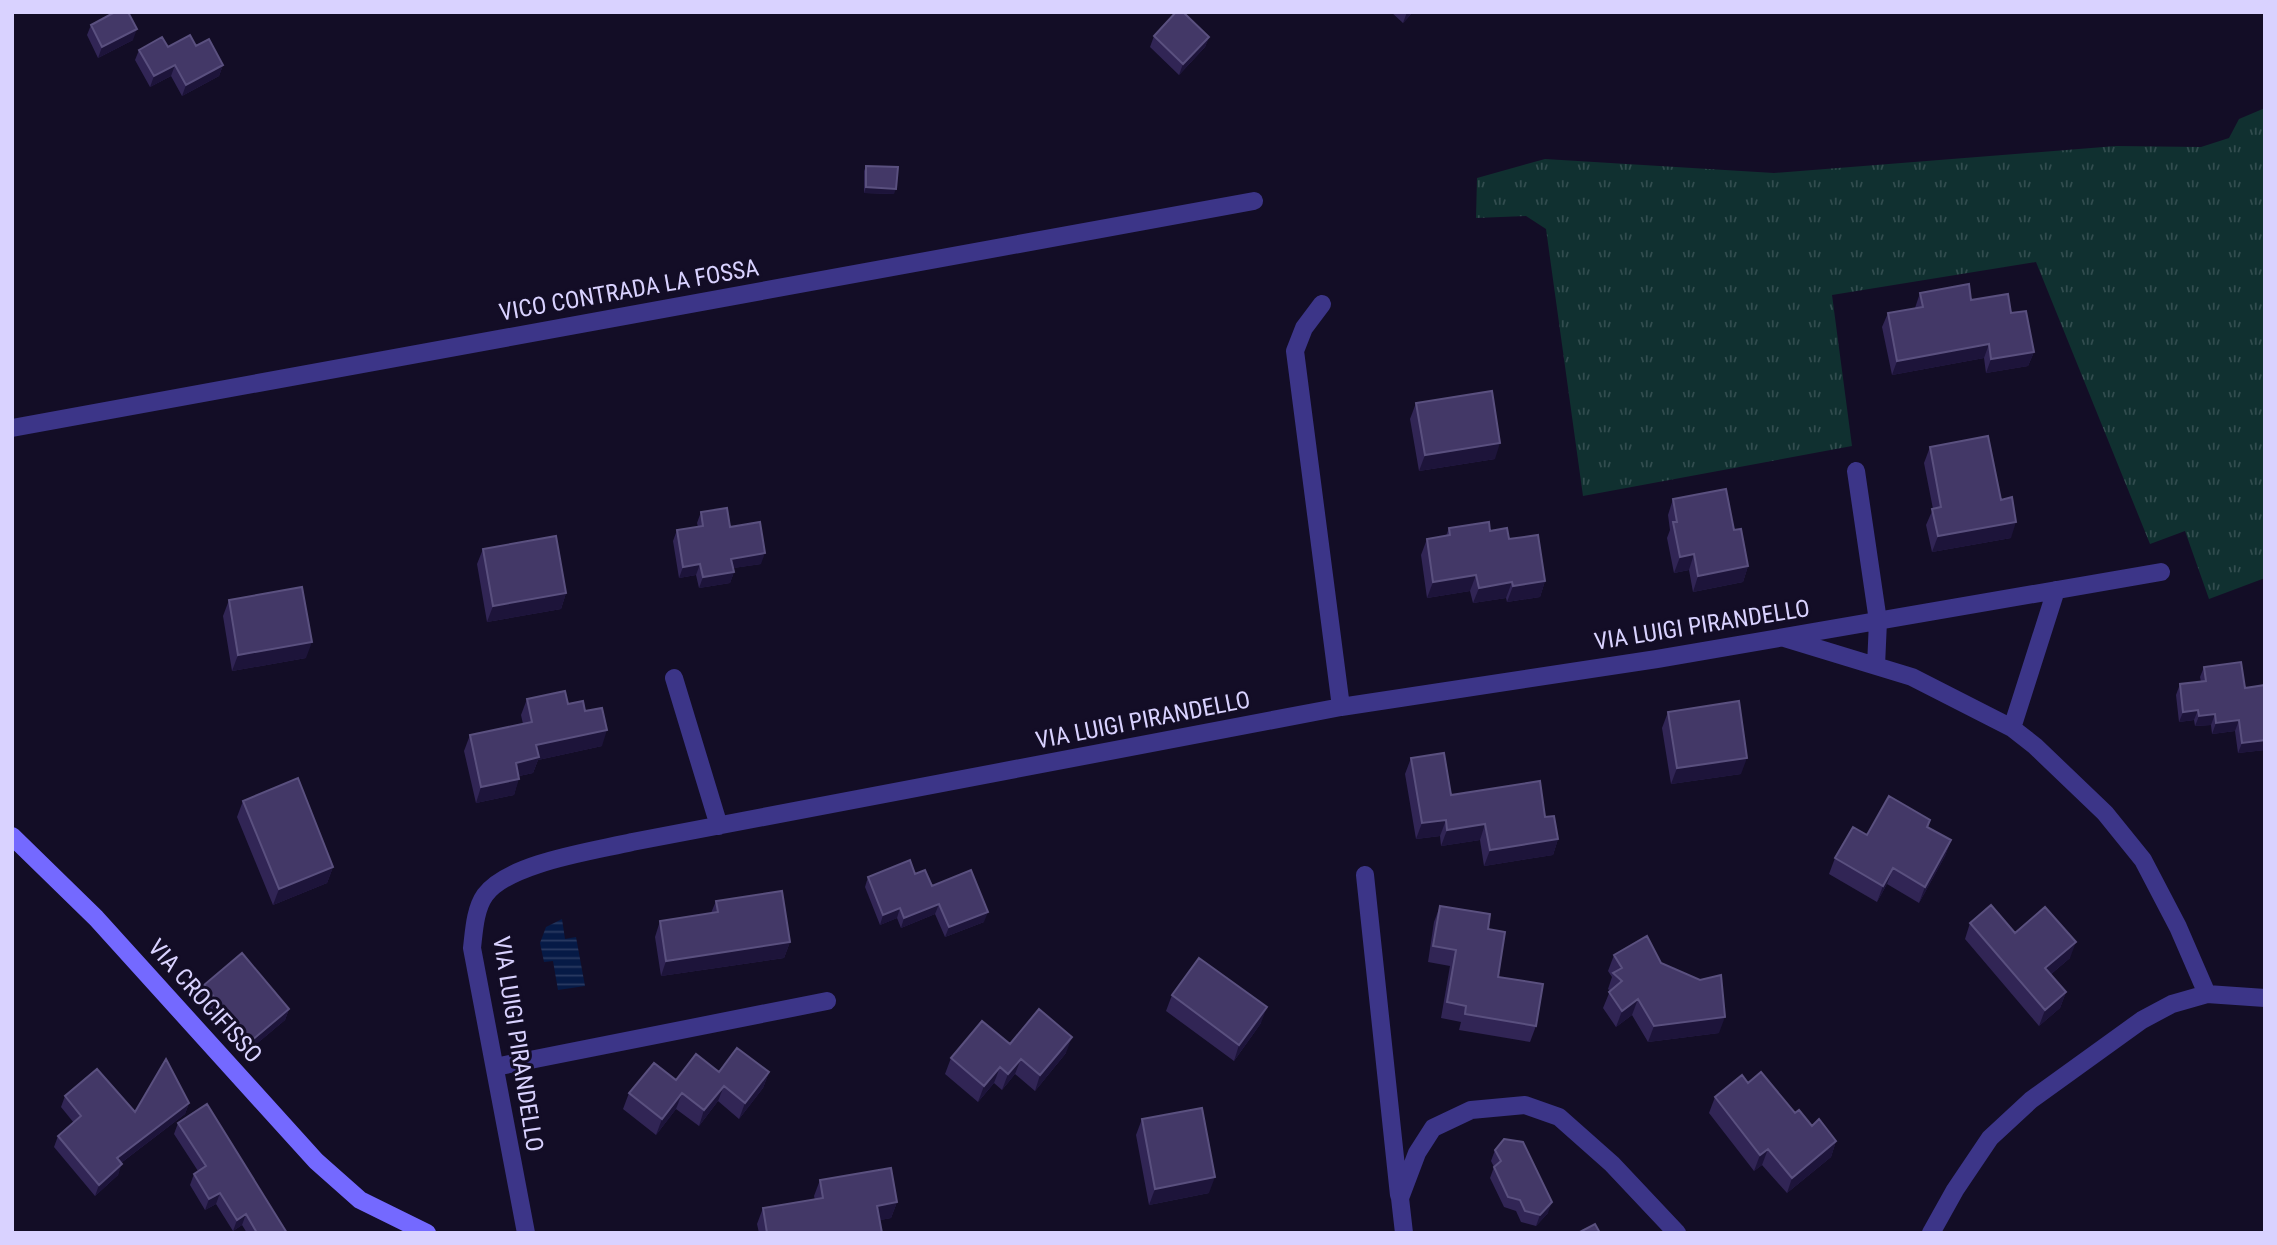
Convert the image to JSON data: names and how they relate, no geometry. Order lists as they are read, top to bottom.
{
  "streets": {
    "street": ["VICO CONTRADA LA FOSSA", "VIA LUIGI PIRANDELLO", "VIA CROCIFISSO"]
  }
}
